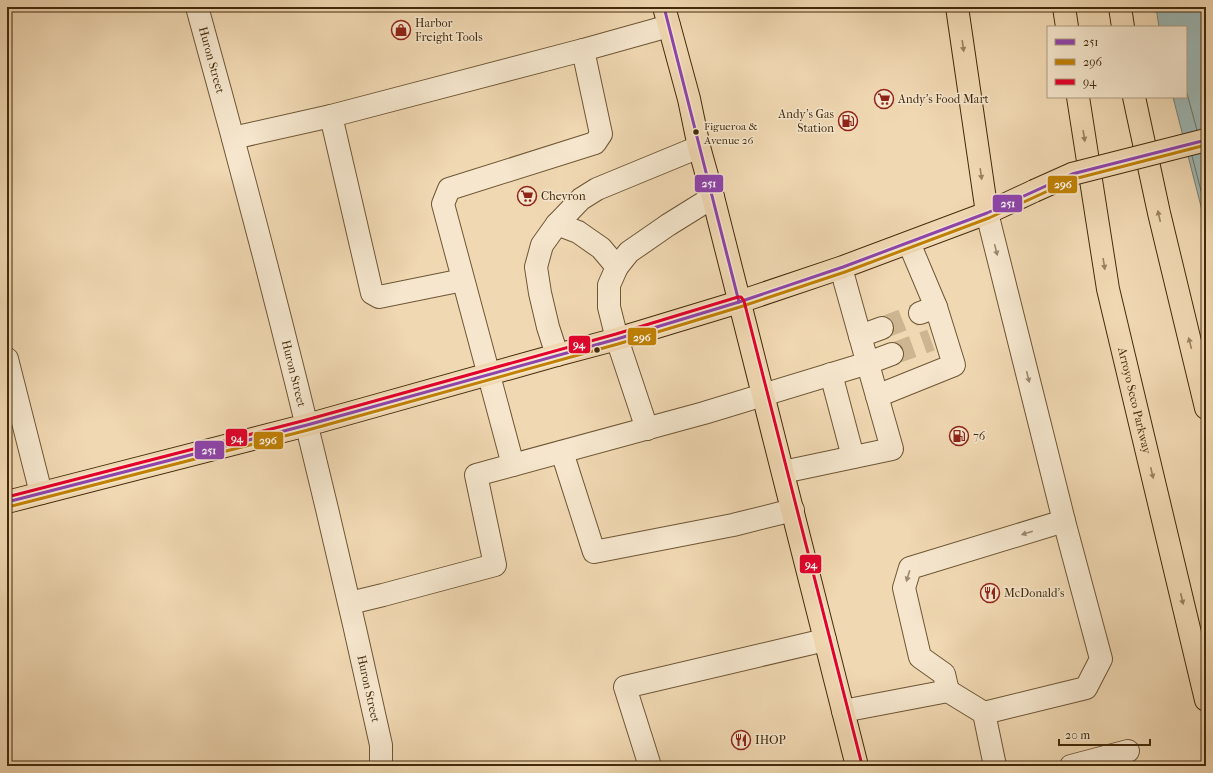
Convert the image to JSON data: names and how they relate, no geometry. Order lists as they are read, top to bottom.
{
  "streets": {
    "main road": ["Arroyo Seco Parkway"],
    "street": ["Huron Street"]
  },
  "places": {
    "shop": ["Harbor Freight Tools"],
    "supermarket": ["Andy's Food Mart", "Chevron"],
    "fuel station": ["Andy's Gas Station", "76"],
    "other": ["Figueroa & Avenue 26"],
    "restaurant": ["McDonald's", "IHOP"]
  },
  "lines": ["transit line 251", "transit line 296", "transit line 94"],
  "legend": ["251", "296", "94"],
  "scale_bar": "20 m"
}
